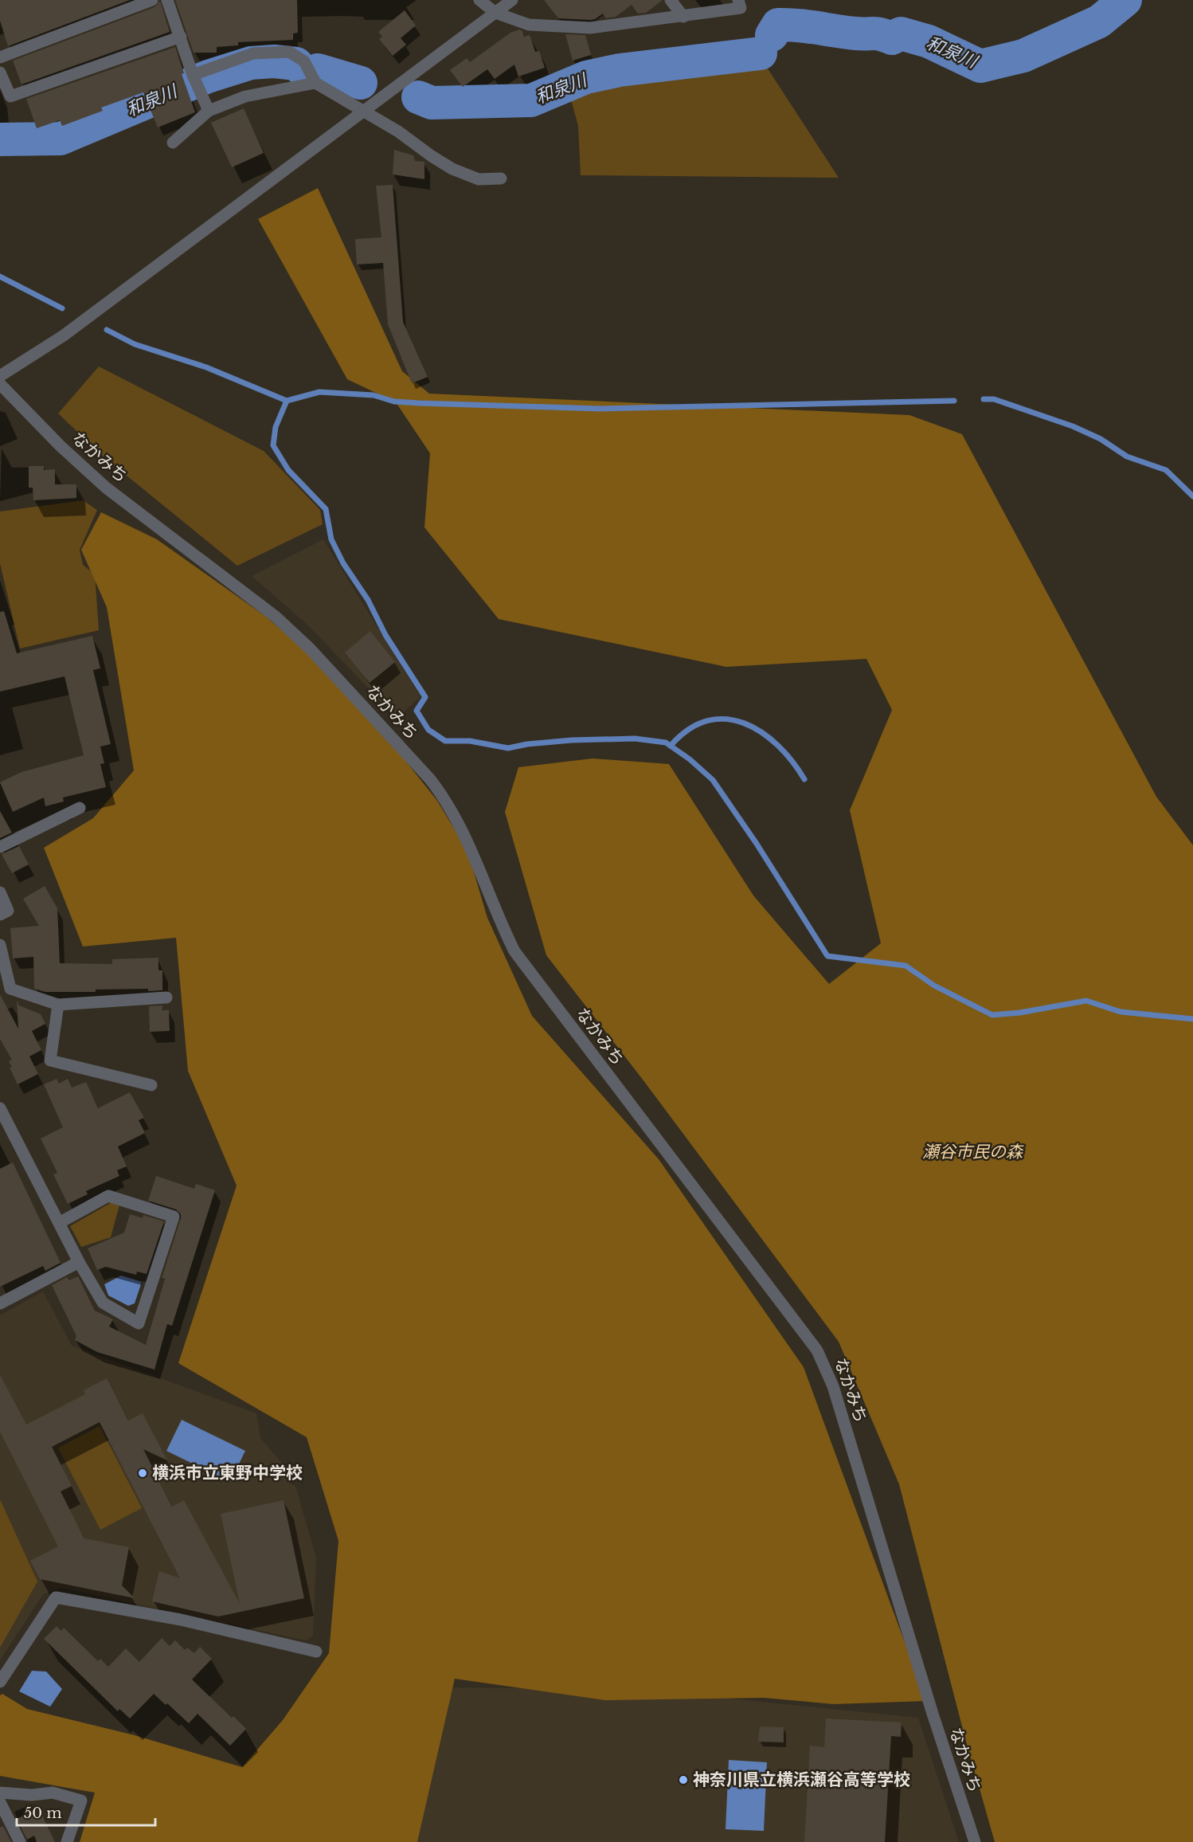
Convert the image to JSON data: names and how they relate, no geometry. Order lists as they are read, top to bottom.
{
  "streets": {
    "street": ["なかみち"]
  },
  "water": ["和泉川"],
  "parks": ["瀬谷市民の森"],
  "places": ["横浜市立東野中学校", "神奈川県立横浜瀬谷高等学校"],
  "scale_bar": "50 m"
}
